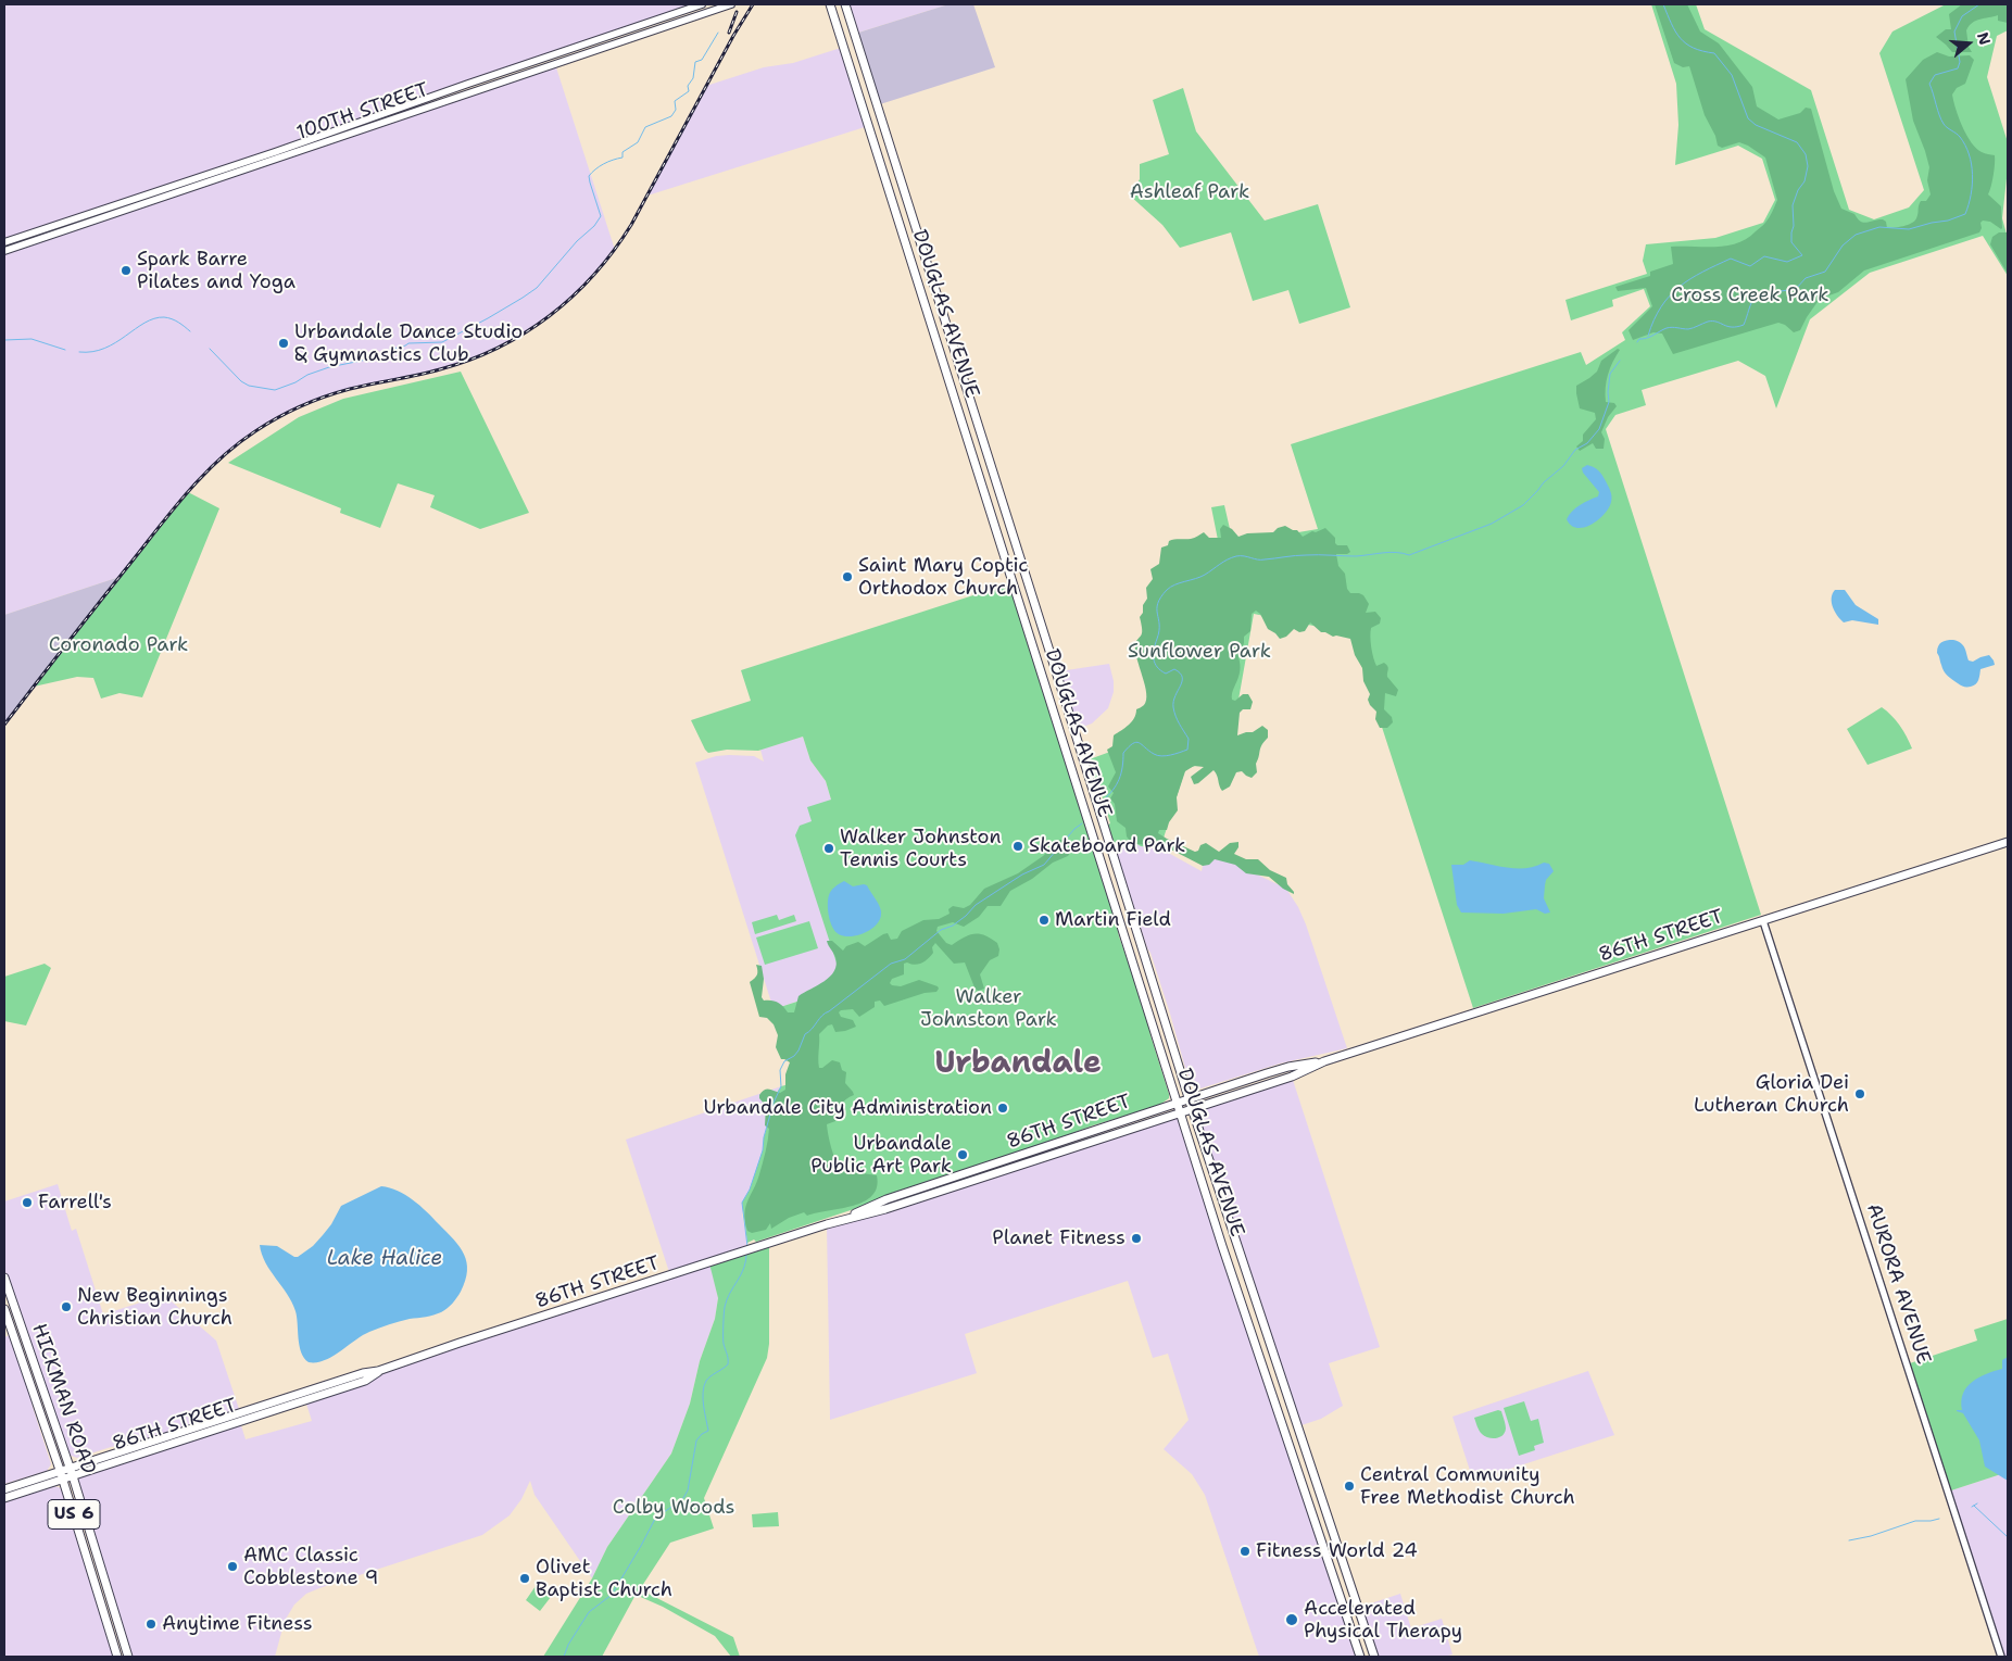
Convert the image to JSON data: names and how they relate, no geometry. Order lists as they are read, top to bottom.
{
  "streets": {
    "main road": [
      "100TH STREET",
      "DOUGLAS AVENUE",
      "86TH STREET",
      "HICKMAN ROAD",
      "US 6"
    ],
    "street": ["AURORA AVENUE"]
  },
  "crossings": [
    ["DOUGLAS AVENUE", "86TH STREET"],
    ["86TH STREET", "AURORA AVENUE"],
    ["86TH STREET", "HICKMAN ROAD"]
  ],
  "districts": ["Urbandale"],
  "water": ["Lake Halice"],
  "parks": [
    "Ashleaf Park",
    "Cross Creek Park",
    "Coronado Park",
    "Sunflower Park",
    "Walker Johnston Park",
    "Colby Woods"
  ],
  "places": [
    "Spark Barre Pilates and Yoga",
    "Urbandale Dance Studio & Gymnastics Club",
    "Saint Mary Coptic Orthodox Church",
    "Skateboard Park",
    "Walker Johnston Tennis Courts",
    "Martin Field",
    "Gloria Dei Lutheran Church",
    "Urbandale City Administration",
    "Urbandale Public Art Park",
    "Farrell's",
    "Planet Fitness",
    "New Beginnings Christian Church",
    "Central Community Free Methodist Church",
    "Fitness World 24",
    "AMC Classic Cobblestone 9",
    "Olivet Baptist Church",
    "Accelerated Physical Therapy",
    "Anytime Fitness"
  ],
  "north": "right"
}
